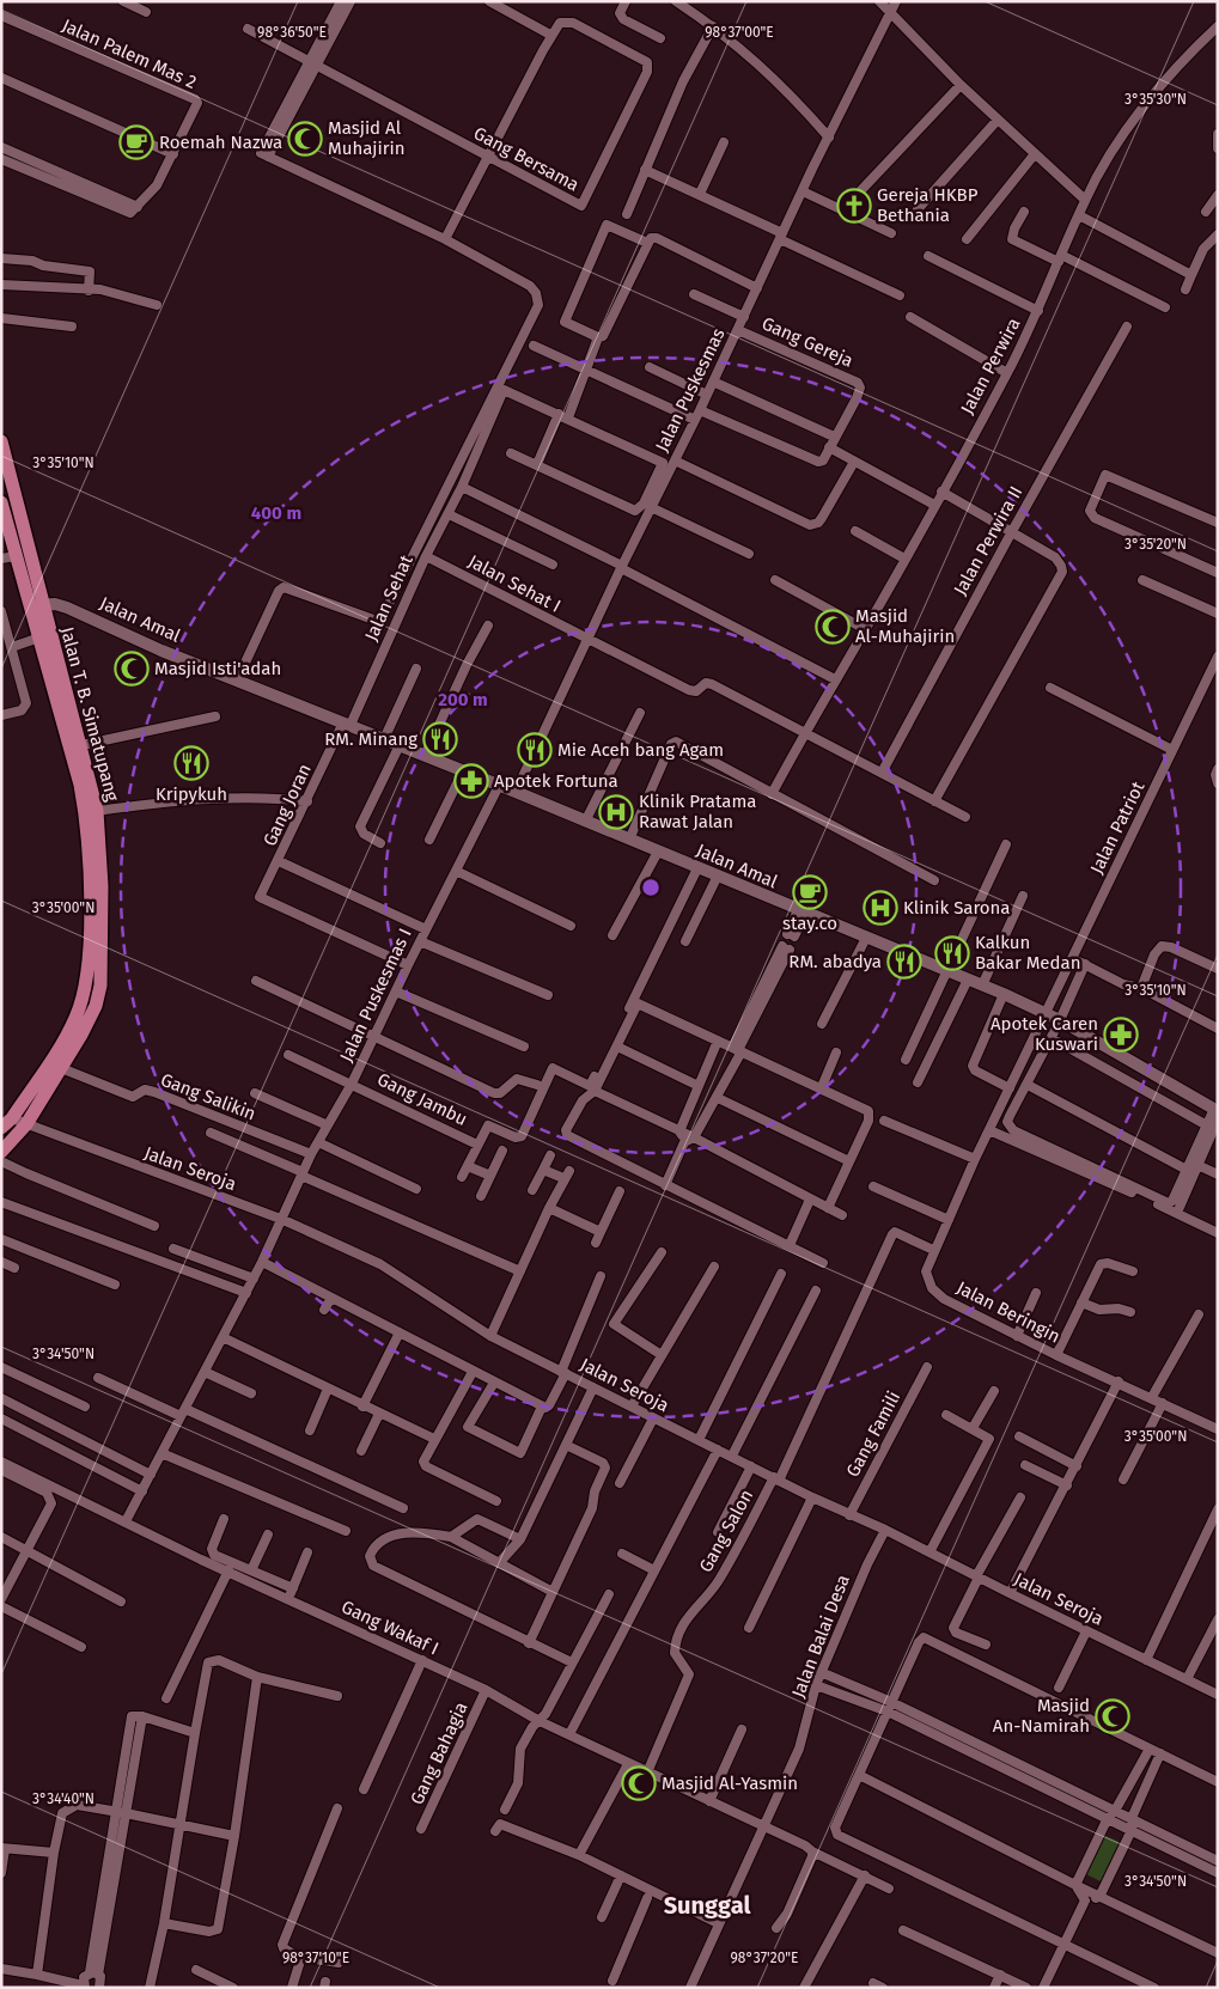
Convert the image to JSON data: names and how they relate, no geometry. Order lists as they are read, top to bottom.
{
  "streets": {
    "main road": ["Jalan T. B. Simatupang"],
    "street": [
      "Jalan Palem Mas 2",
      "Gang Bersama",
      "Gang Gereja",
      "Jalan Perwira",
      "Jalan Puskesmas",
      "Jalan Perwira II",
      "Jalan Sehat I",
      "Jalan Sehat",
      "Jalan Amal",
      "Gang Joran",
      "Jalan Patriot",
      "Jalan Puskesmas I",
      "Gang Salikin",
      "Gang Jambu",
      "Jalan Seroja",
      "Jalan Beringin",
      "Gang Famili",
      "Gang Salon",
      "Gang Wakaf I",
      "Jalan Balai Desa",
      "Gang Bahagia"
    ]
  },
  "crossings": [
    ["Gang Gereja", "Jalan Puskesmas"],
    ["Jalan Perwira", "Jalan Sehat I"],
    ["Jalan Puskesmas", "Jalan Sehat I"],
    ["Jalan Puskesmas", "Jalan Amal"],
    ["Jalan Perwira II", "Jalan Sehat I"],
    ["Jalan Sehat I", "Jalan Sehat"],
    ["Jalan Sehat", "Jalan Amal"],
    ["Jalan Sehat", "Gang Joran"],
    ["Jalan Amal", "Jalan T. B. Simatupang"],
    ["Jalan Amal", "Gang Joran"],
    ["Jalan Amal", "Jalan Patriot"],
    ["Jalan Amal", "Jalan Puskesmas I"],
    ["Jalan Amal", "Jalan Beringin"],
    ["Jalan T. B. Simatupang", "Gang Salikin"],
    ["Jalan T. B. Simatupang", "Jalan Seroja"],
    ["Gang Joran", "Jalan Puskesmas I"],
    ["Jalan Patriot", "Jalan Beringin"],
    ["Jalan Puskesmas I", "Gang Salikin"],
    ["Jalan Puskesmas I", "Gang Jambu"],
    ["Jalan Puskesmas I", "Jalan Seroja"],
    ["Jalan Puskesmas I", "Gang Wakaf I"],
    ["Jalan Seroja", "Gang Famili"],
    ["Jalan Seroja", "Gang Salon"],
    ["Jalan Seroja", "Jalan Balai Desa"],
    ["Jalan Beringin", "Gang Salon"],
    ["Gang Salon", "Gang Wakaf I"],
    ["Gang Wakaf I", "Jalan Balai Desa"],
    ["Gang Wakaf I", "Gang Bahagia"]
  ],
  "districts": ["Sunggal"],
  "places": {
    "mosque": [
      "Masjid Al Muhajirin",
      "Masjid Al-Muhajirin",
      "Masjid Isti'adah",
      "Masjid An-Namirah",
      "Masjid Al-Yasmin"
    ],
    "cafe": ["Roemah Nazwa", "stay.co"],
    "church": ["Gereja HKBP Bethania"],
    "restaurant": [
      "RM. Minang",
      "Mie Aceh bang Agam",
      "Kripykuh",
      "Kalkun Bakar Medan",
      "RM. abadya"
    ],
    "pharmacy": ["Apotek Fortuna", "Apotek Caren Kuswari"],
    "hospital": ["Klinik Pratama Rawat Jalan", "Klinik Sarona"]
  },
  "coordinates": [
    "98°36'50\"E",
    "98°37'00\"E",
    "3°35'30\"N",
    "3°35'10\"N",
    "3°35'20\"N",
    "3°35'00\"N",
    "3°34'50\"N",
    "3°34'40\"N",
    "98°37'10\"E",
    "98°37'20\"E"
  ],
  "rings": ["400 m", "200 m"]
}
